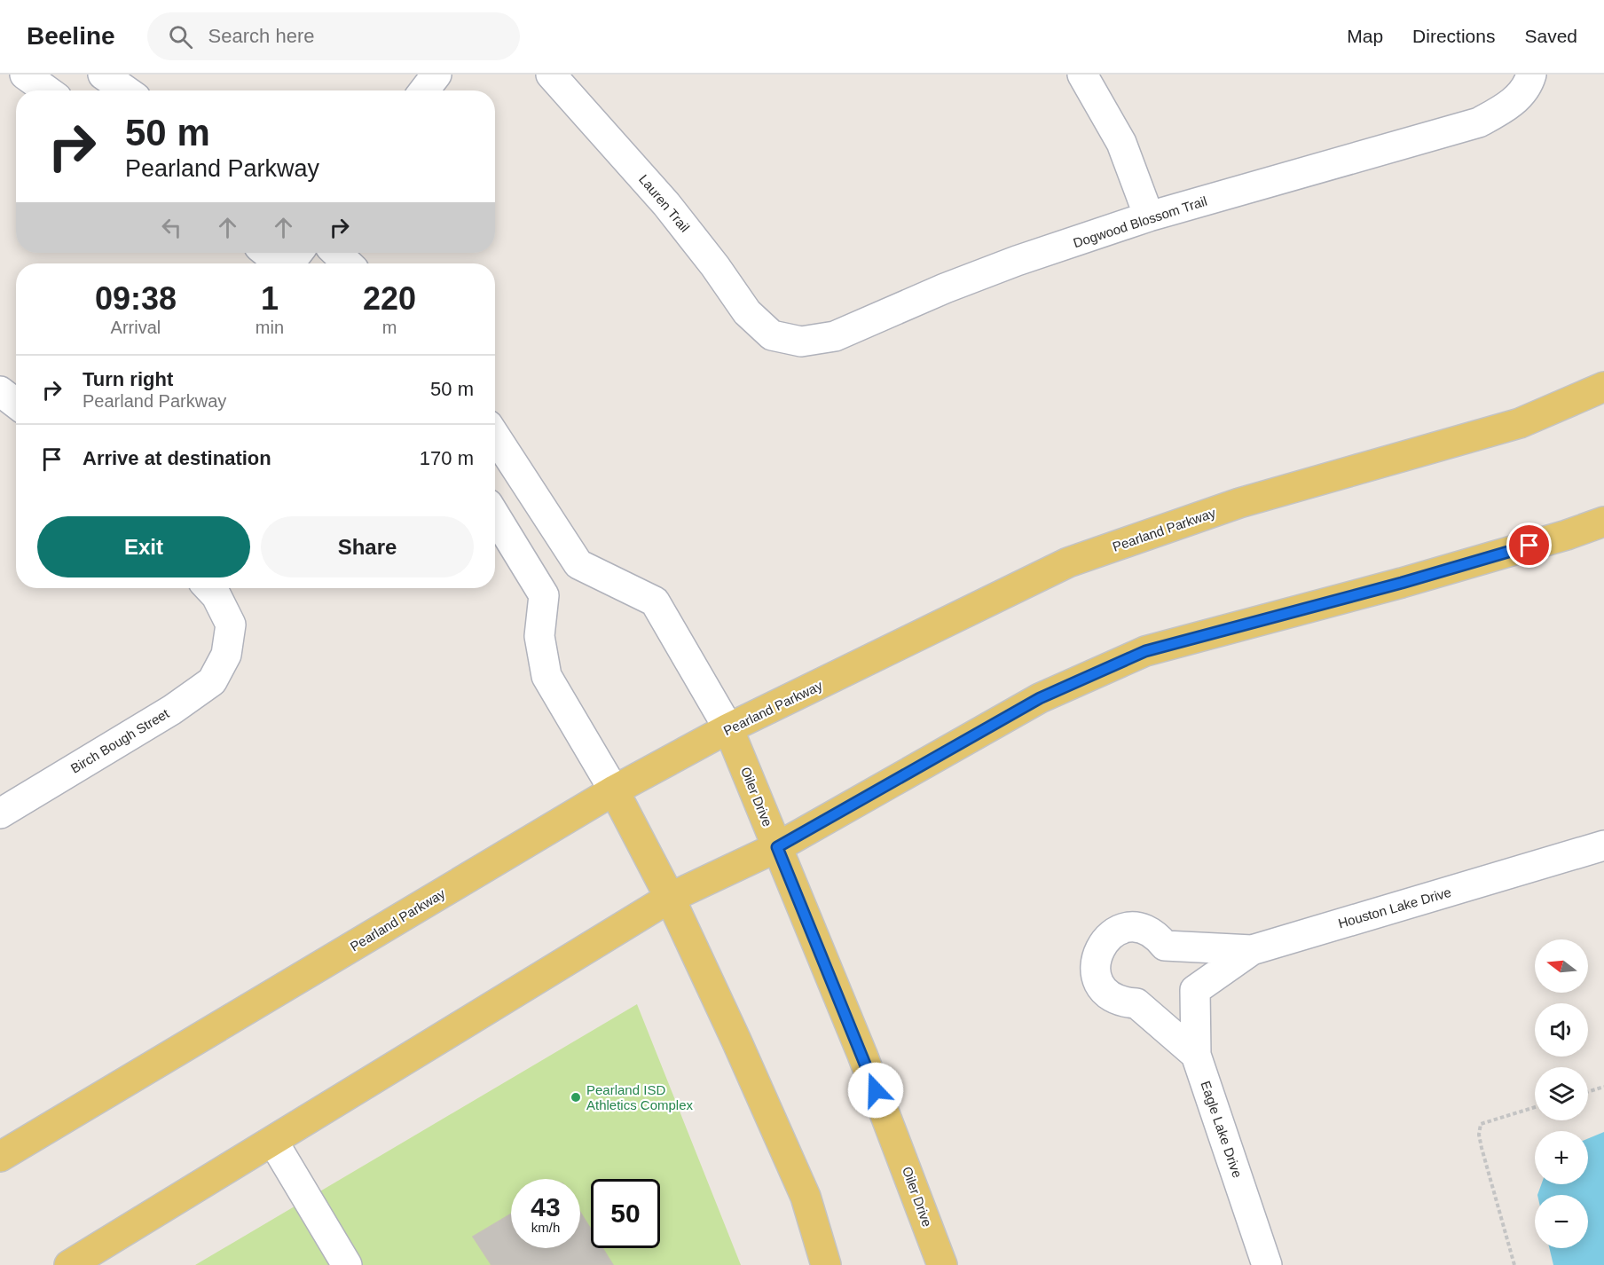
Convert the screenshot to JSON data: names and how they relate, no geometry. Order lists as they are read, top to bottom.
{
  "streets": {
    "main road": ["Pearland Parkway", "Oiler Drive"],
    "street": [
      "Lauren Trail",
      "Dogwood Blossom Trail",
      "Birch Bough Street",
      "Houston Lake Drive",
      "Eagle Lake Drive"
    ]
  },
  "crossings": [
    ["Lauren Trail", "Dogwood Blossom Trail"],
    ["Pearland Parkway", "Oiler Drive"],
    ["Houston Lake Drive", "Eagle Lake Drive"]
  ],
  "places": ["Pearland ISD Athletics Complex"],
  "north": "left",
  "page": {
    "header": "Beeline",
    "search": "Search here",
    "nav": ["Map", "Directions", "Saved"],
    "turn": ["50 m", "Pearland Parkway"],
    "eta": [
      "09:38",
      "Arrival",
      "1",
      "min",
      "220",
      "m"
    ],
    "list": [
      {
        "name": "Turn right",
        "note": "Pearland Parkway",
        "value": "50 m"
      },
      {
        "name": "Arrive at destination",
        "value": "170 m"
      }
    ],
    "buttons": ["Exit", "Share"],
    "map_buttons": ["+", "−"],
    "speed": "43 km/h",
    "limit": "50"
  }
}
